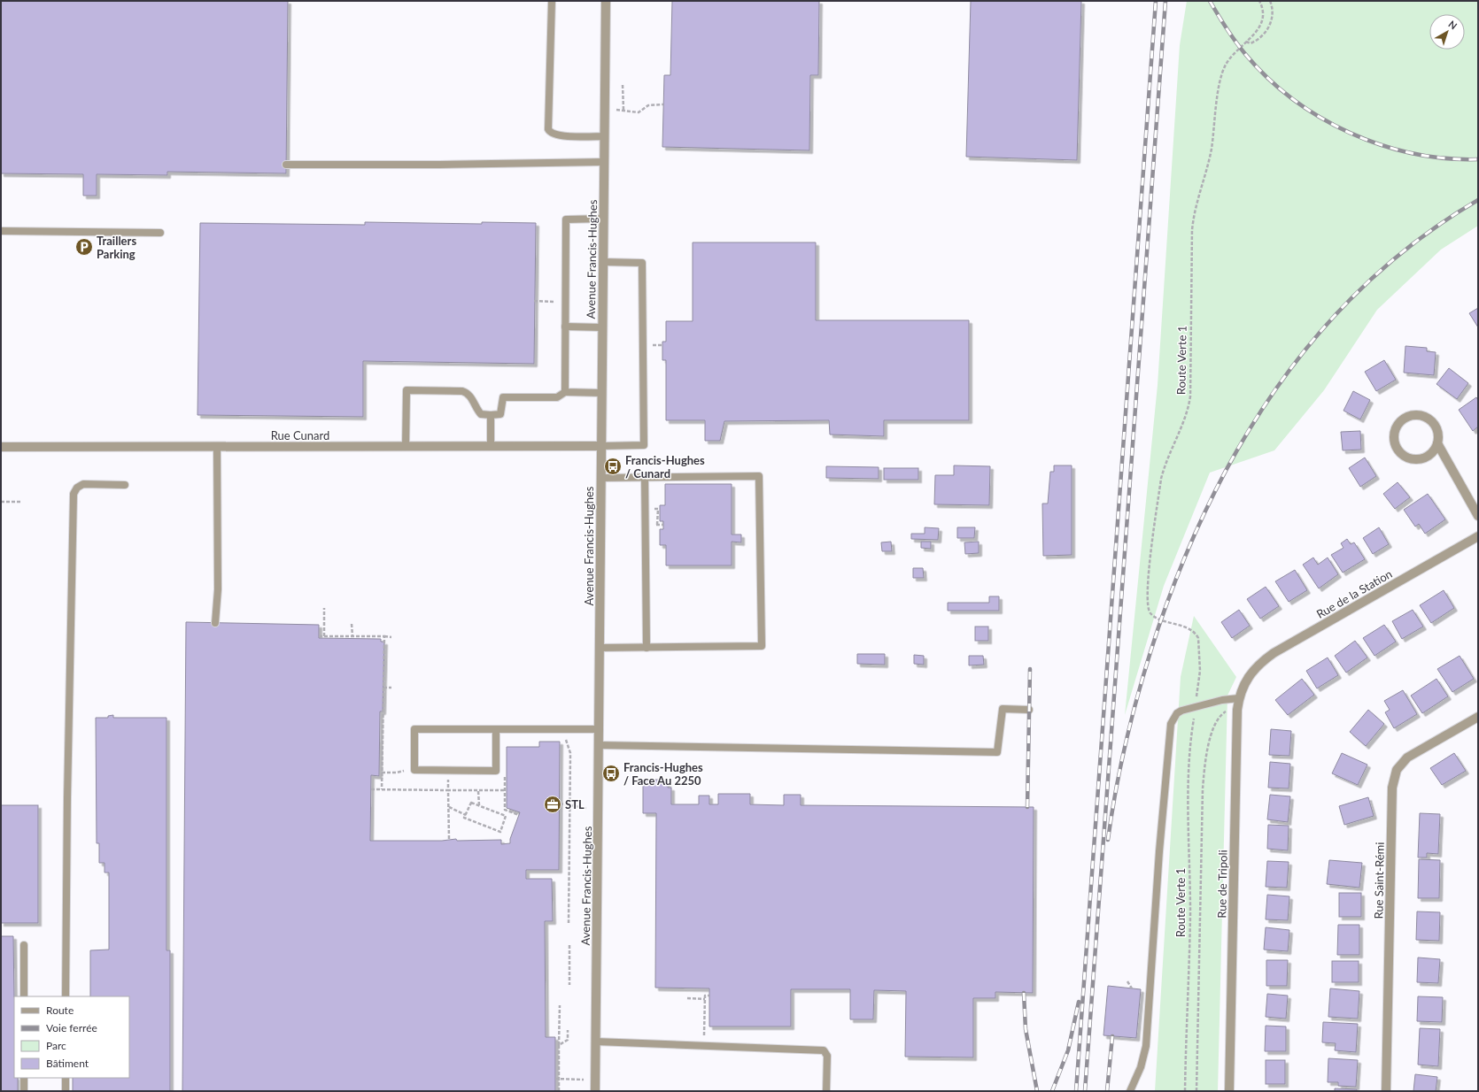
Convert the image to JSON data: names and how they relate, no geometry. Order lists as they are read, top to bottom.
{
  "streets": {
    "street": [
      "Avenue Francis-Hughes",
      "Rue Cunard",
      "Rue de la Station",
      "Rue Saint-Rémi",
      "Rue de Tripoli"
    ],
    "path": ["Route Verte 1"]
  },
  "crossings": [
    ["Avenue Francis-Hughes", "Rue Cunard"],
    ["Rue de la Station", "Rue de Tripoli"]
  ],
  "places": {
    "parking": ["Traillers Parking"],
    "bus stop": ["Francis-Hughes / Cunard", "Francis-Hughes / Face Au 2250"],
    "office": ["STL"]
  },
  "legend": [
    "Route",
    "Voie ferrée",
    "Parc",
    "Bâtiment"
  ],
  "north": "top right"
}
